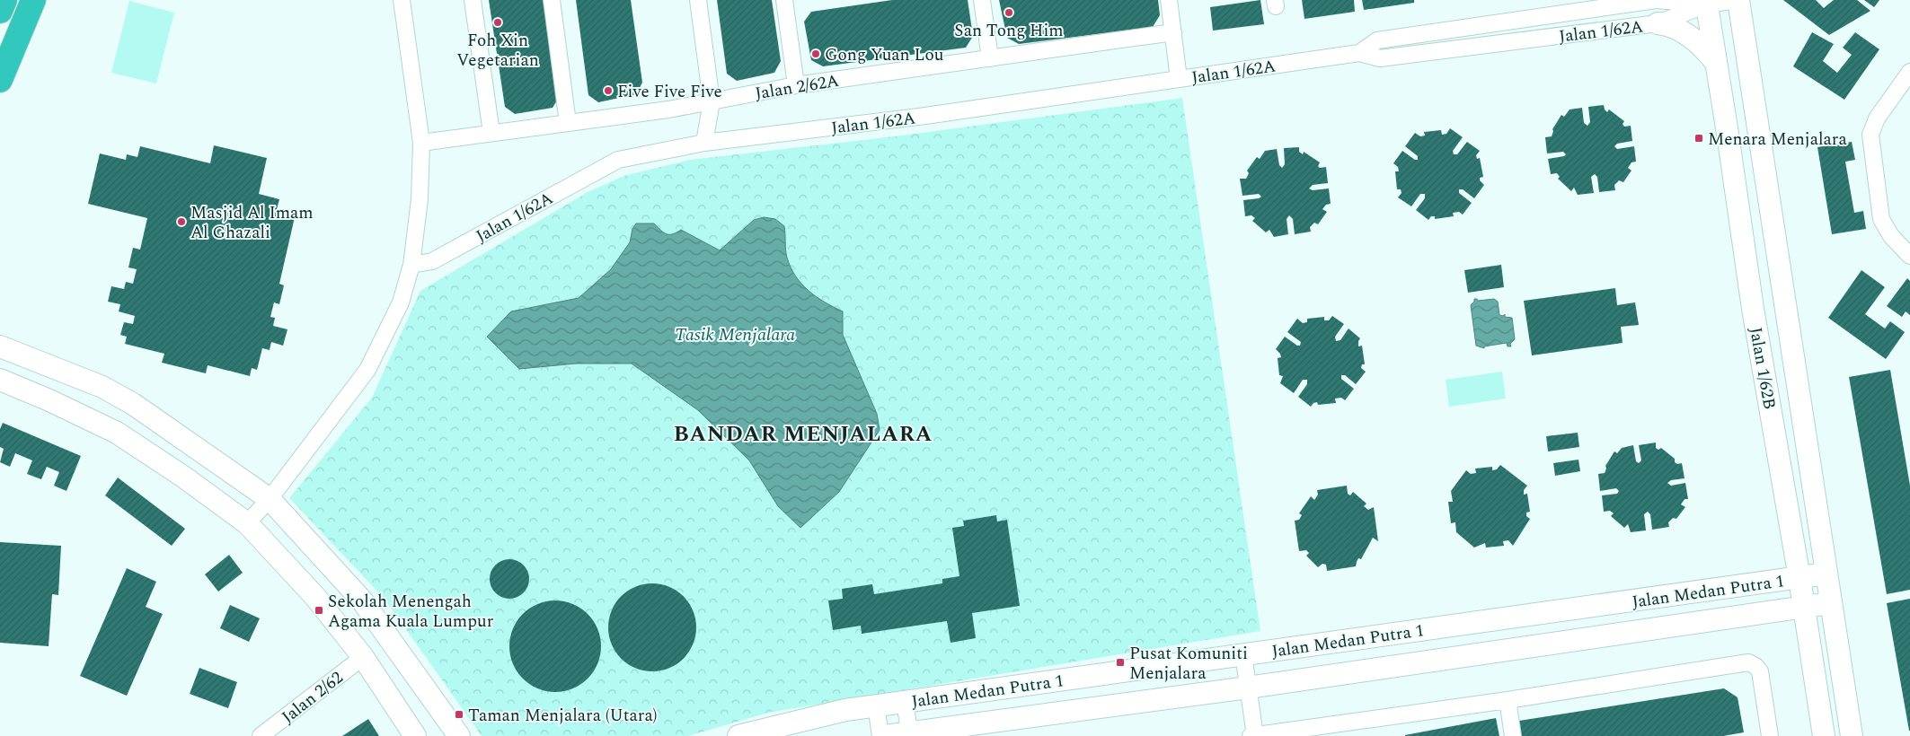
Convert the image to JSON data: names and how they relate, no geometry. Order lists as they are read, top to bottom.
{
  "streets": {
    "main road": ["Jalan 1/62B", "Jalan Medan Putra 1"],
    "street": ["Jalan 1/62A", "Jalan 2/62A", "Jalan 2/62"]
  },
  "crossings": [
    ["Jalan 1/62A", "Jalan 1/62B"],
    ["Jalan 1/62B", "Jalan Medan Putra 1"]
  ],
  "districts": ["BANDAR MENJALARA"],
  "water": ["Tasik Menjalara"],
  "places": {
    "other": [
      "San Tong Him",
      "Foh Xin Vegetarian",
      "Gong Yuan Lou",
      "Five Five Five",
      "Masjid Al Imam Al Ghazali"
    ],
    "transit": [
      "Menara Menjalara",
      "Sekolah Menengah Agama Kuala Lumpur",
      "Pusat Komuniti Menjalara",
      "Taman Menjalara (Utara)"
    ]
  }
}
